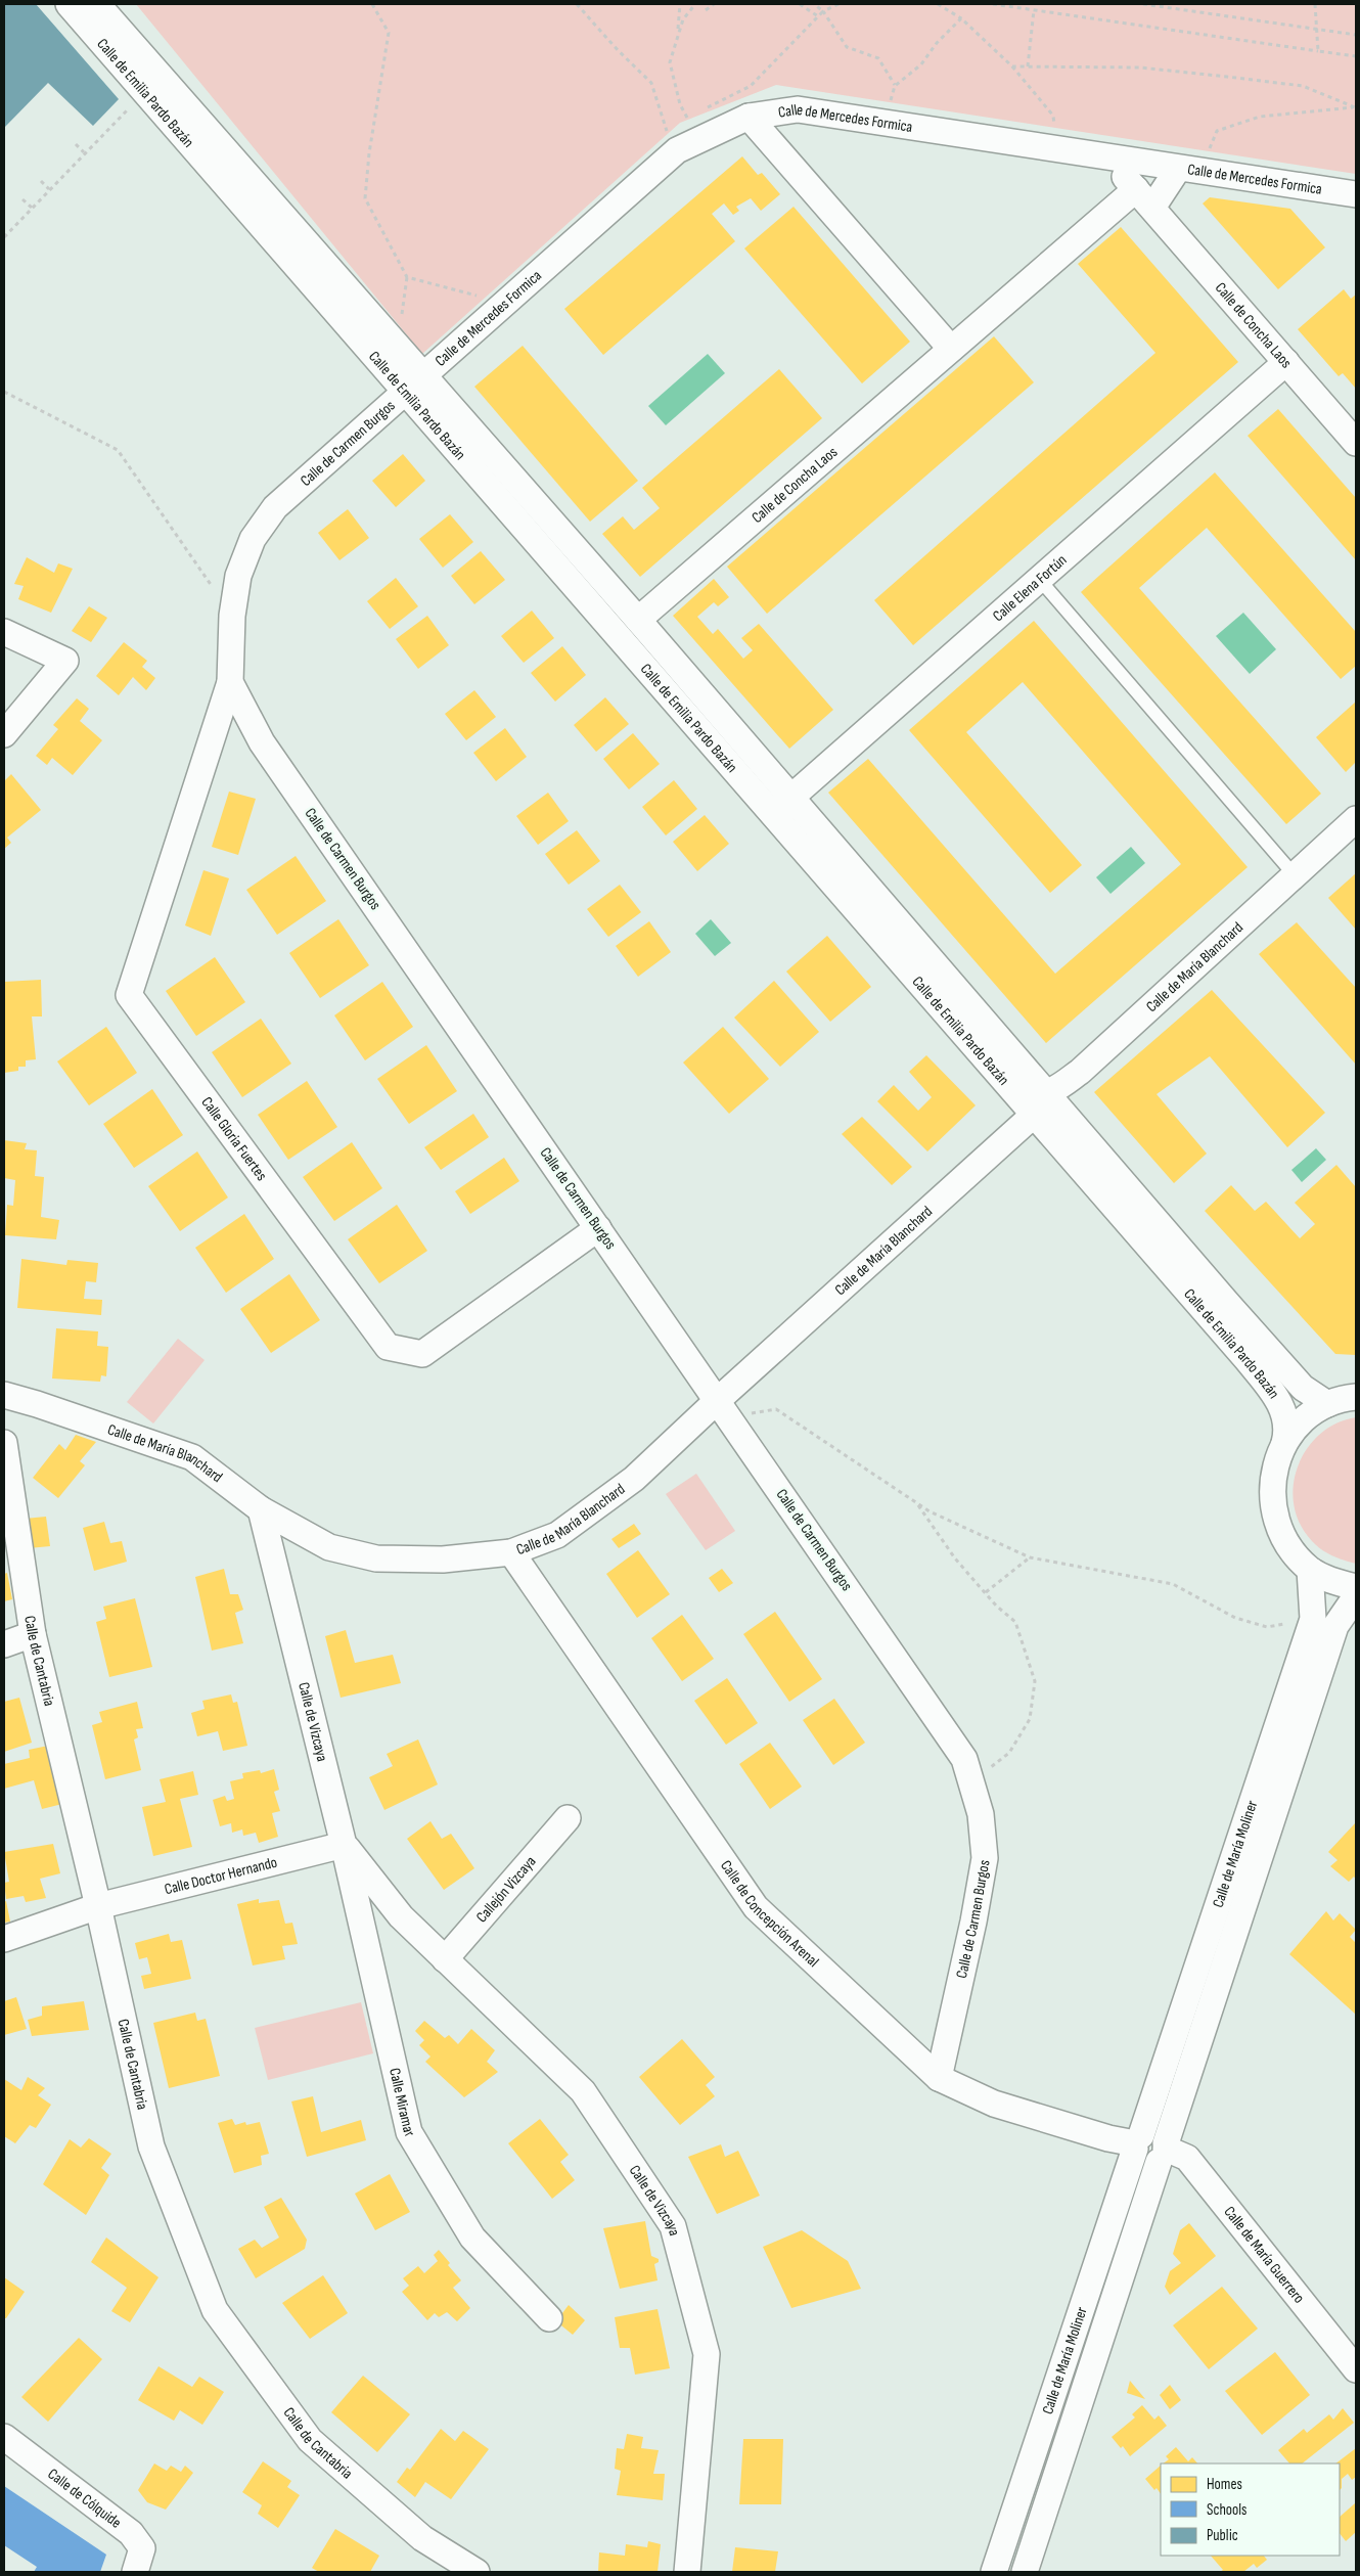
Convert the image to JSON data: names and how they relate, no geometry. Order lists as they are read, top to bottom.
{
  "streets": {
    "street": [
      "Calle de Emilia Pardo Bazán",
      "Calle de Mercedes Formica",
      "Calle de Concha Laos",
      "Calle de Carmen Burgos",
      "Calle Elena Fortún",
      "Calle de María Blanchard",
      "Calle Gloria Fuertes",
      "Calle de Cantabria",
      "Calle de Vizcaya",
      "Calle de María Moliner",
      "Calle Doctor Hernando",
      "Callejón Vizcaya",
      "Calle de Concepción Arenal",
      "Calle Miramar",
      "Calle de María Guerrero",
      "Calle de Cólquide"
    ]
  },
  "crossings": [
    ["Calle de Emilia Pardo Bazán", "Calle de Mercedes Formica"],
    ["Calle de Emilia Pardo Bazán", "Calle de Concha Laos"],
    ["Calle de Emilia Pardo Bazán", "Calle de Carmen Burgos"],
    ["Calle de Emilia Pardo Bazán", "Calle Elena Fortún"],
    ["Calle de Emilia Pardo Bazán", "Calle de María Blanchard"],
    ["Calle de Mercedes Formica", "Calle de Concha Laos"],
    ["Calle de Mercedes Formica", "Calle de Carmen Burgos"],
    ["Calle de Concha Laos", "Calle Elena Fortún"],
    ["Calle de Carmen Burgos", "Calle de María Blanchard"],
    ["Calle de Carmen Burgos", "Calle Gloria Fuertes"],
    ["Calle de Carmen Burgos", "Calle de Concepción Arenal"],
    ["Calle de María Blanchard", "Calle de Vizcaya"],
    ["Calle de María Blanchard", "Calle de Concepción Arenal"],
    ["Calle de Cantabria", "Calle Doctor Hernando"],
    ["Calle de Vizcaya", "Calle Doctor Hernando"],
    ["Calle de Vizcaya", "Callejón Vizcaya"],
    ["Calle de Vizcaya", "Calle Miramar"],
    ["Calle de María Moliner", "Calle de Concepción Arenal"],
    ["Calle de María Moliner", "Calle de María Guerrero"],
    ["Calle Doctor Hernando", "Calle Miramar"]
  ],
  "legend": ["Homes", "Schools", "Public"]
}
